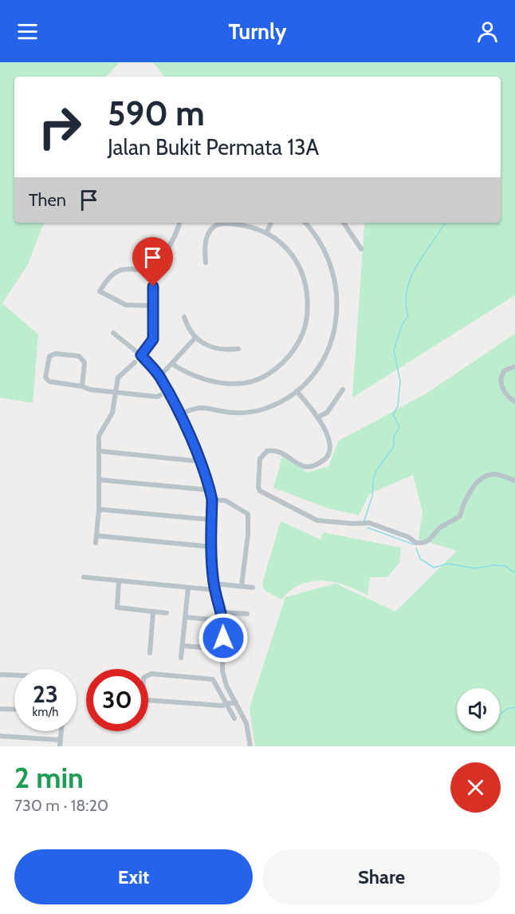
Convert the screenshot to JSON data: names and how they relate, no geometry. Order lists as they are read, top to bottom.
{
  "page": {
    "header": "Turnly",
    "turn": ["590 m", "Jalan Bukit Permata 13A"],
    "then": "Then",
    "speed": "23 km/h",
    "limit": "30",
    "heading": ["2 min", "730 m · 18:20"],
    "buttons": ["Exit", "Share"]
  }
}
